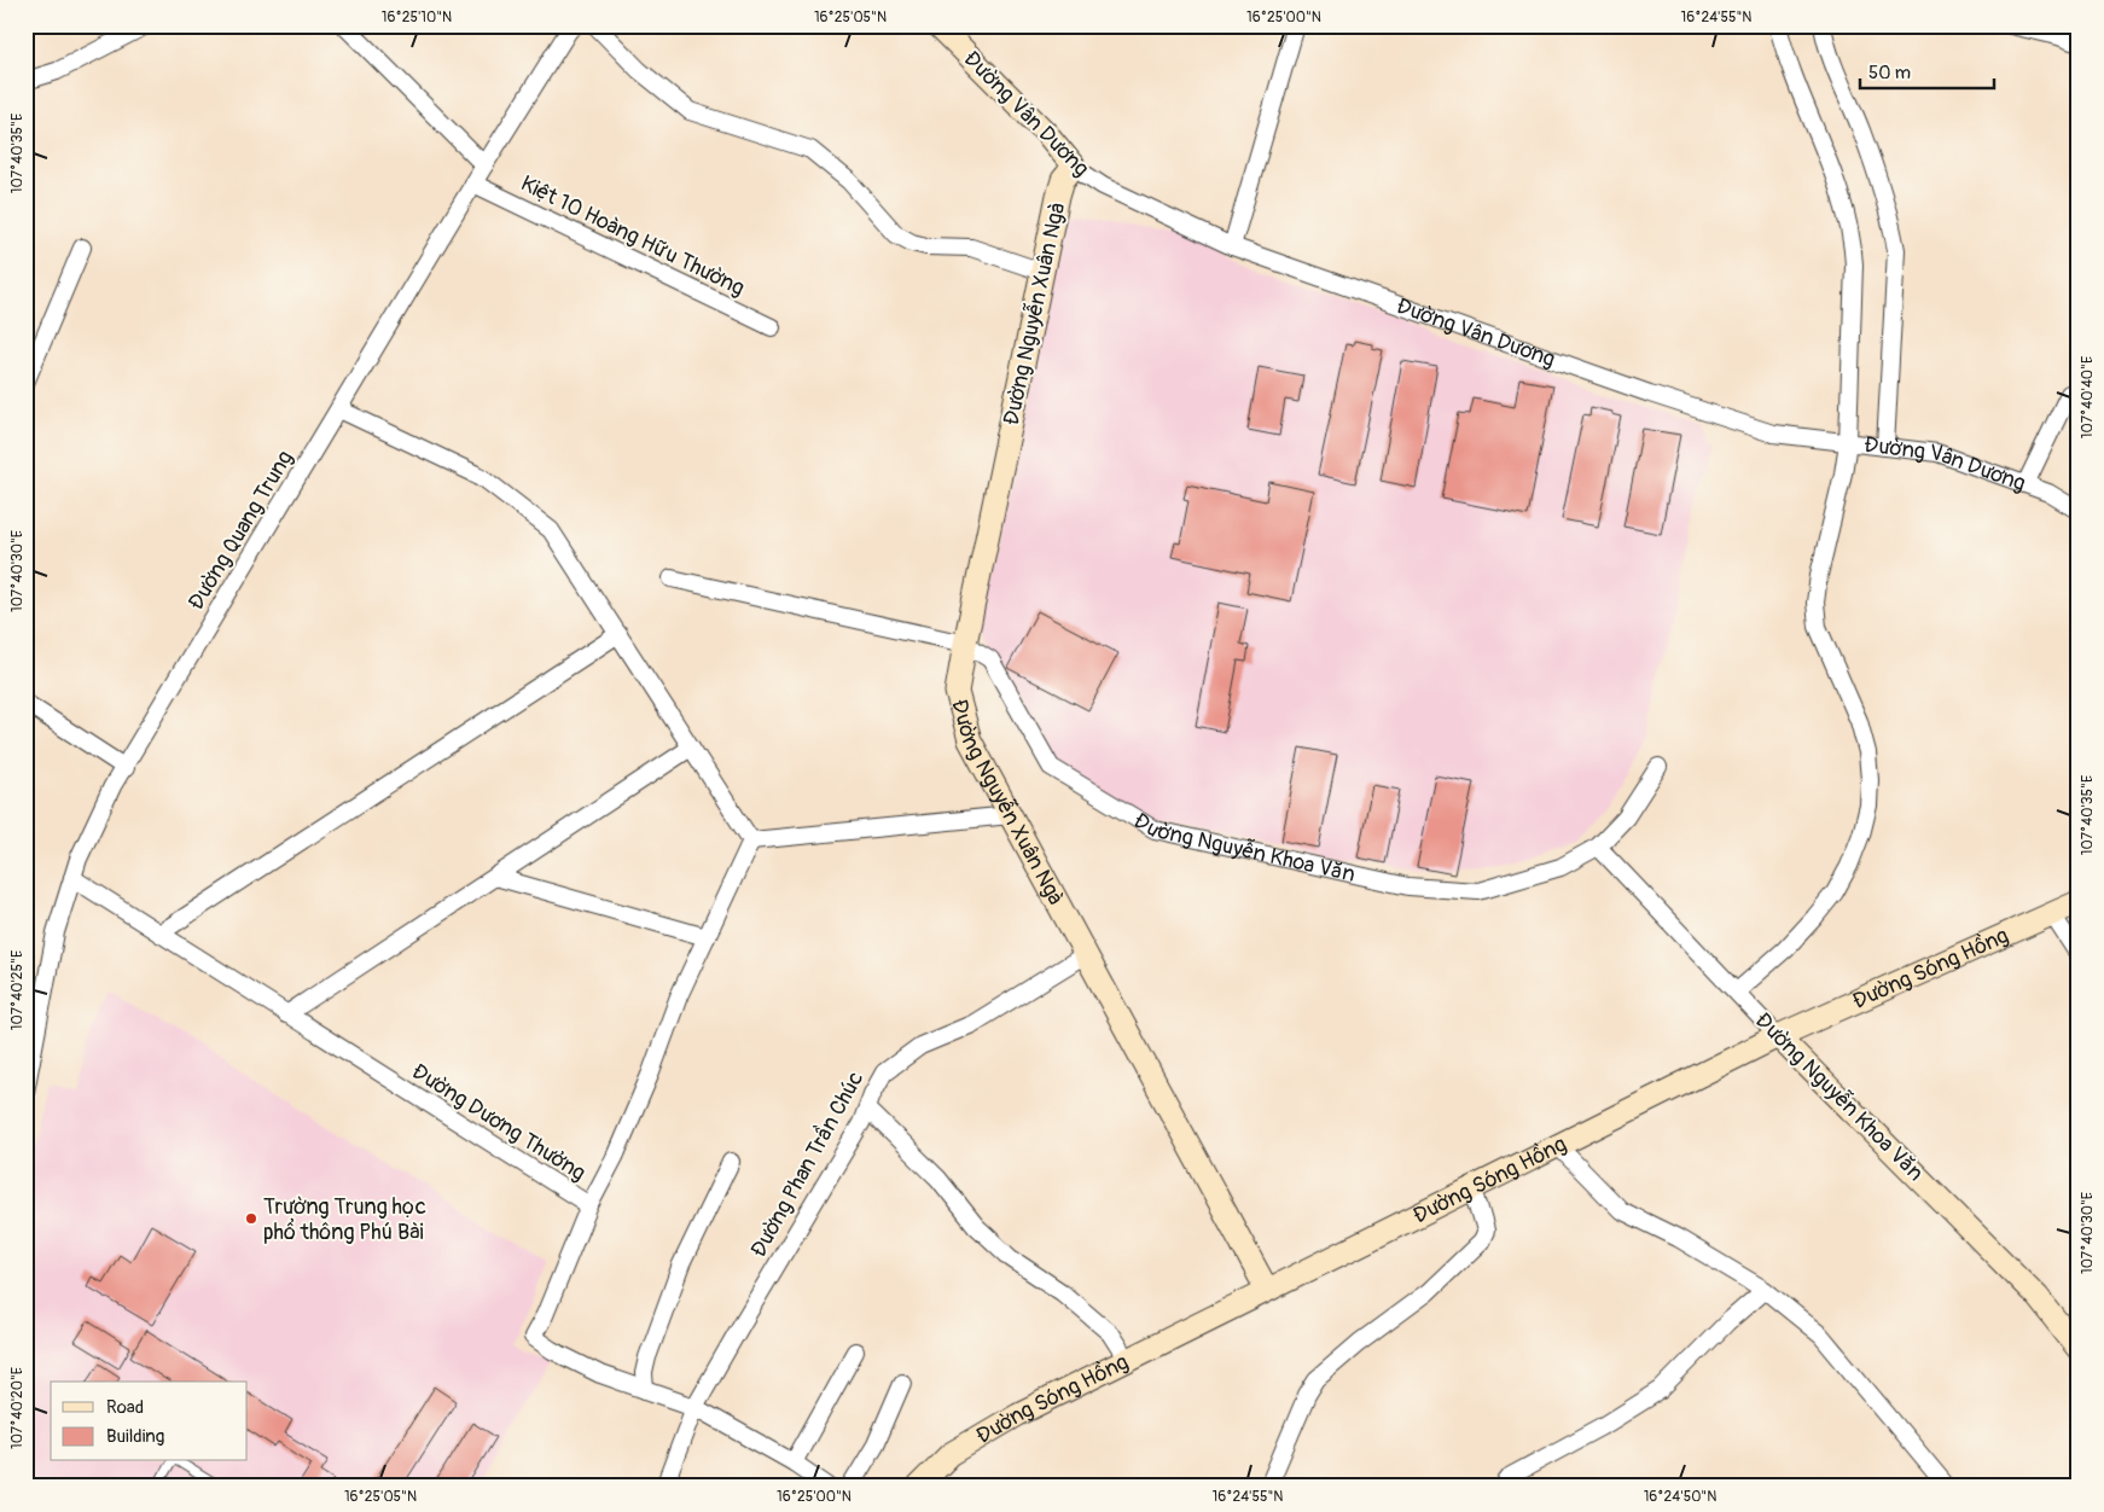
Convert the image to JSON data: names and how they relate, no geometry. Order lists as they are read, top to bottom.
{
  "streets": {
    "street": [
      "Đường Vân Dương",
      "Kiệt 10 Hoàng Hữu Thường",
      "Đường Nguyễn Xuân Ngà",
      "Đường Quang Trung",
      "Đường Nguyễn Khoa Văn",
      "Đường Sóng Hồng",
      "Đường Dương Thưởng",
      "Đường Phan Trần Chúc"
    ]
  },
  "crossings": [
    ["Đường Vân Dương", "Đường Nguyễn Xuân Ngà"],
    ["Kiệt 10 Hoàng Hữu Thường", "Đường Quang Trung"],
    ["Đường Nguyễn Xuân Ngà", "Đường Nguyễn Khoa Văn"],
    ["Đường Nguyễn Xuân Ngà", "Đường Sóng Hồng"],
    ["Đường Nguyễn Xuân Ngà", "Đường Phan Trần Chúc"],
    ["Đường Quang Trung", "Đường Dương Thưởng"],
    ["Đường Nguyễn Khoa Văn", "Đường Sóng Hồng"],
    ["Đường Dương Thưởng", "Đường Phan Trần Chúc"]
  ],
  "places": ["Trường Trung học phổ thông Phú Bài"],
  "legend": ["Road", "Building"],
  "scale_bar": "50 m",
  "coordinates": [
    "16°25'10\"N",
    "16°25'05\"N",
    "16°25'00\"N",
    "16°24'55\"N",
    "107°40'35\"E",
    "107°40'40\"E",
    "107°40'30\"E",
    "107°40'25\"E",
    "107°40'20\"E",
    "16°24'50\"N"
  ]
}
